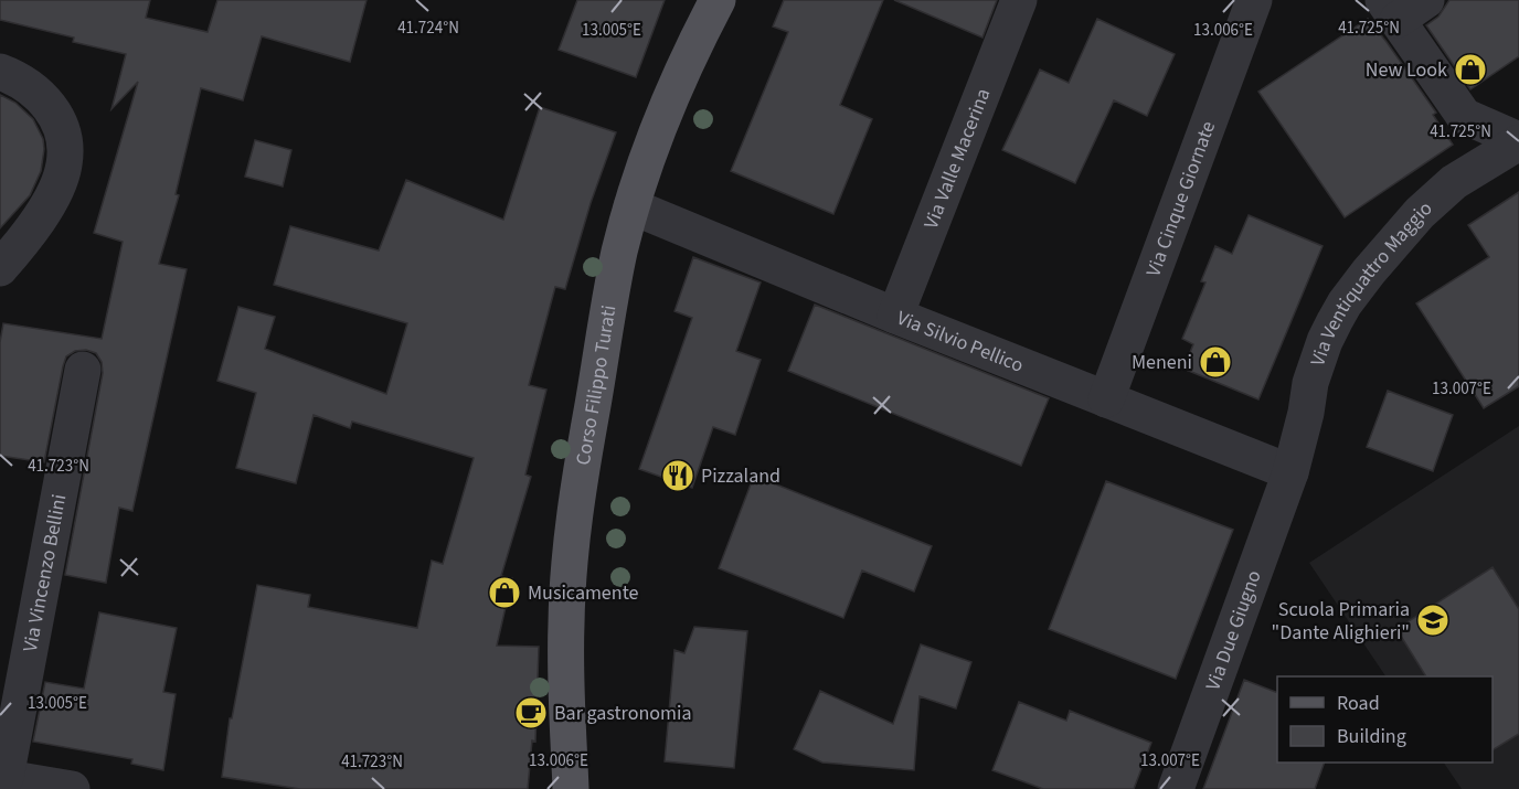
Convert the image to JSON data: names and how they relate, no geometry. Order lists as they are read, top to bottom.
{
  "streets": {
    "main road": ["Corso Filippo Turati"],
    "street": [
      "Via Valle Macerina",
      "Via Cinque Giornate",
      "Via Ventiquattro Maggio",
      "Via Silvio Pellico",
      "Via Vincenzo Bellini",
      "Via Due Giugno"
    ]
  },
  "crossings": [
    ["Via Valle Macerina", "Via Silvio Pellico"],
    ["Via Cinque Giornate", "Via Silvio Pellico"],
    ["Via Ventiquattro Maggio", "Via Silvio Pellico"],
    ["Via Ventiquattro Maggio", "Via Due Giugno"],
    ["Via Silvio Pellico", "Corso Filippo Turati"],
    ["Via Silvio Pellico", "Via Due Giugno"]
  ],
  "places": {
    "shop": ["New Look", "Meneni", "Musicamente"],
    "restaurant": ["Pizzaland"],
    "school or university": ["Scuola Primaria \"Dante Alighieri\""],
    "cafe": ["Bar gastronomia"]
  },
  "legend": ["Road", "Building"],
  "coordinates": [
    "41.724°N",
    "41.725°N",
    "13.005°E",
    "13.006°E",
    "13.007°E",
    "41.723°N"
  ]
}
